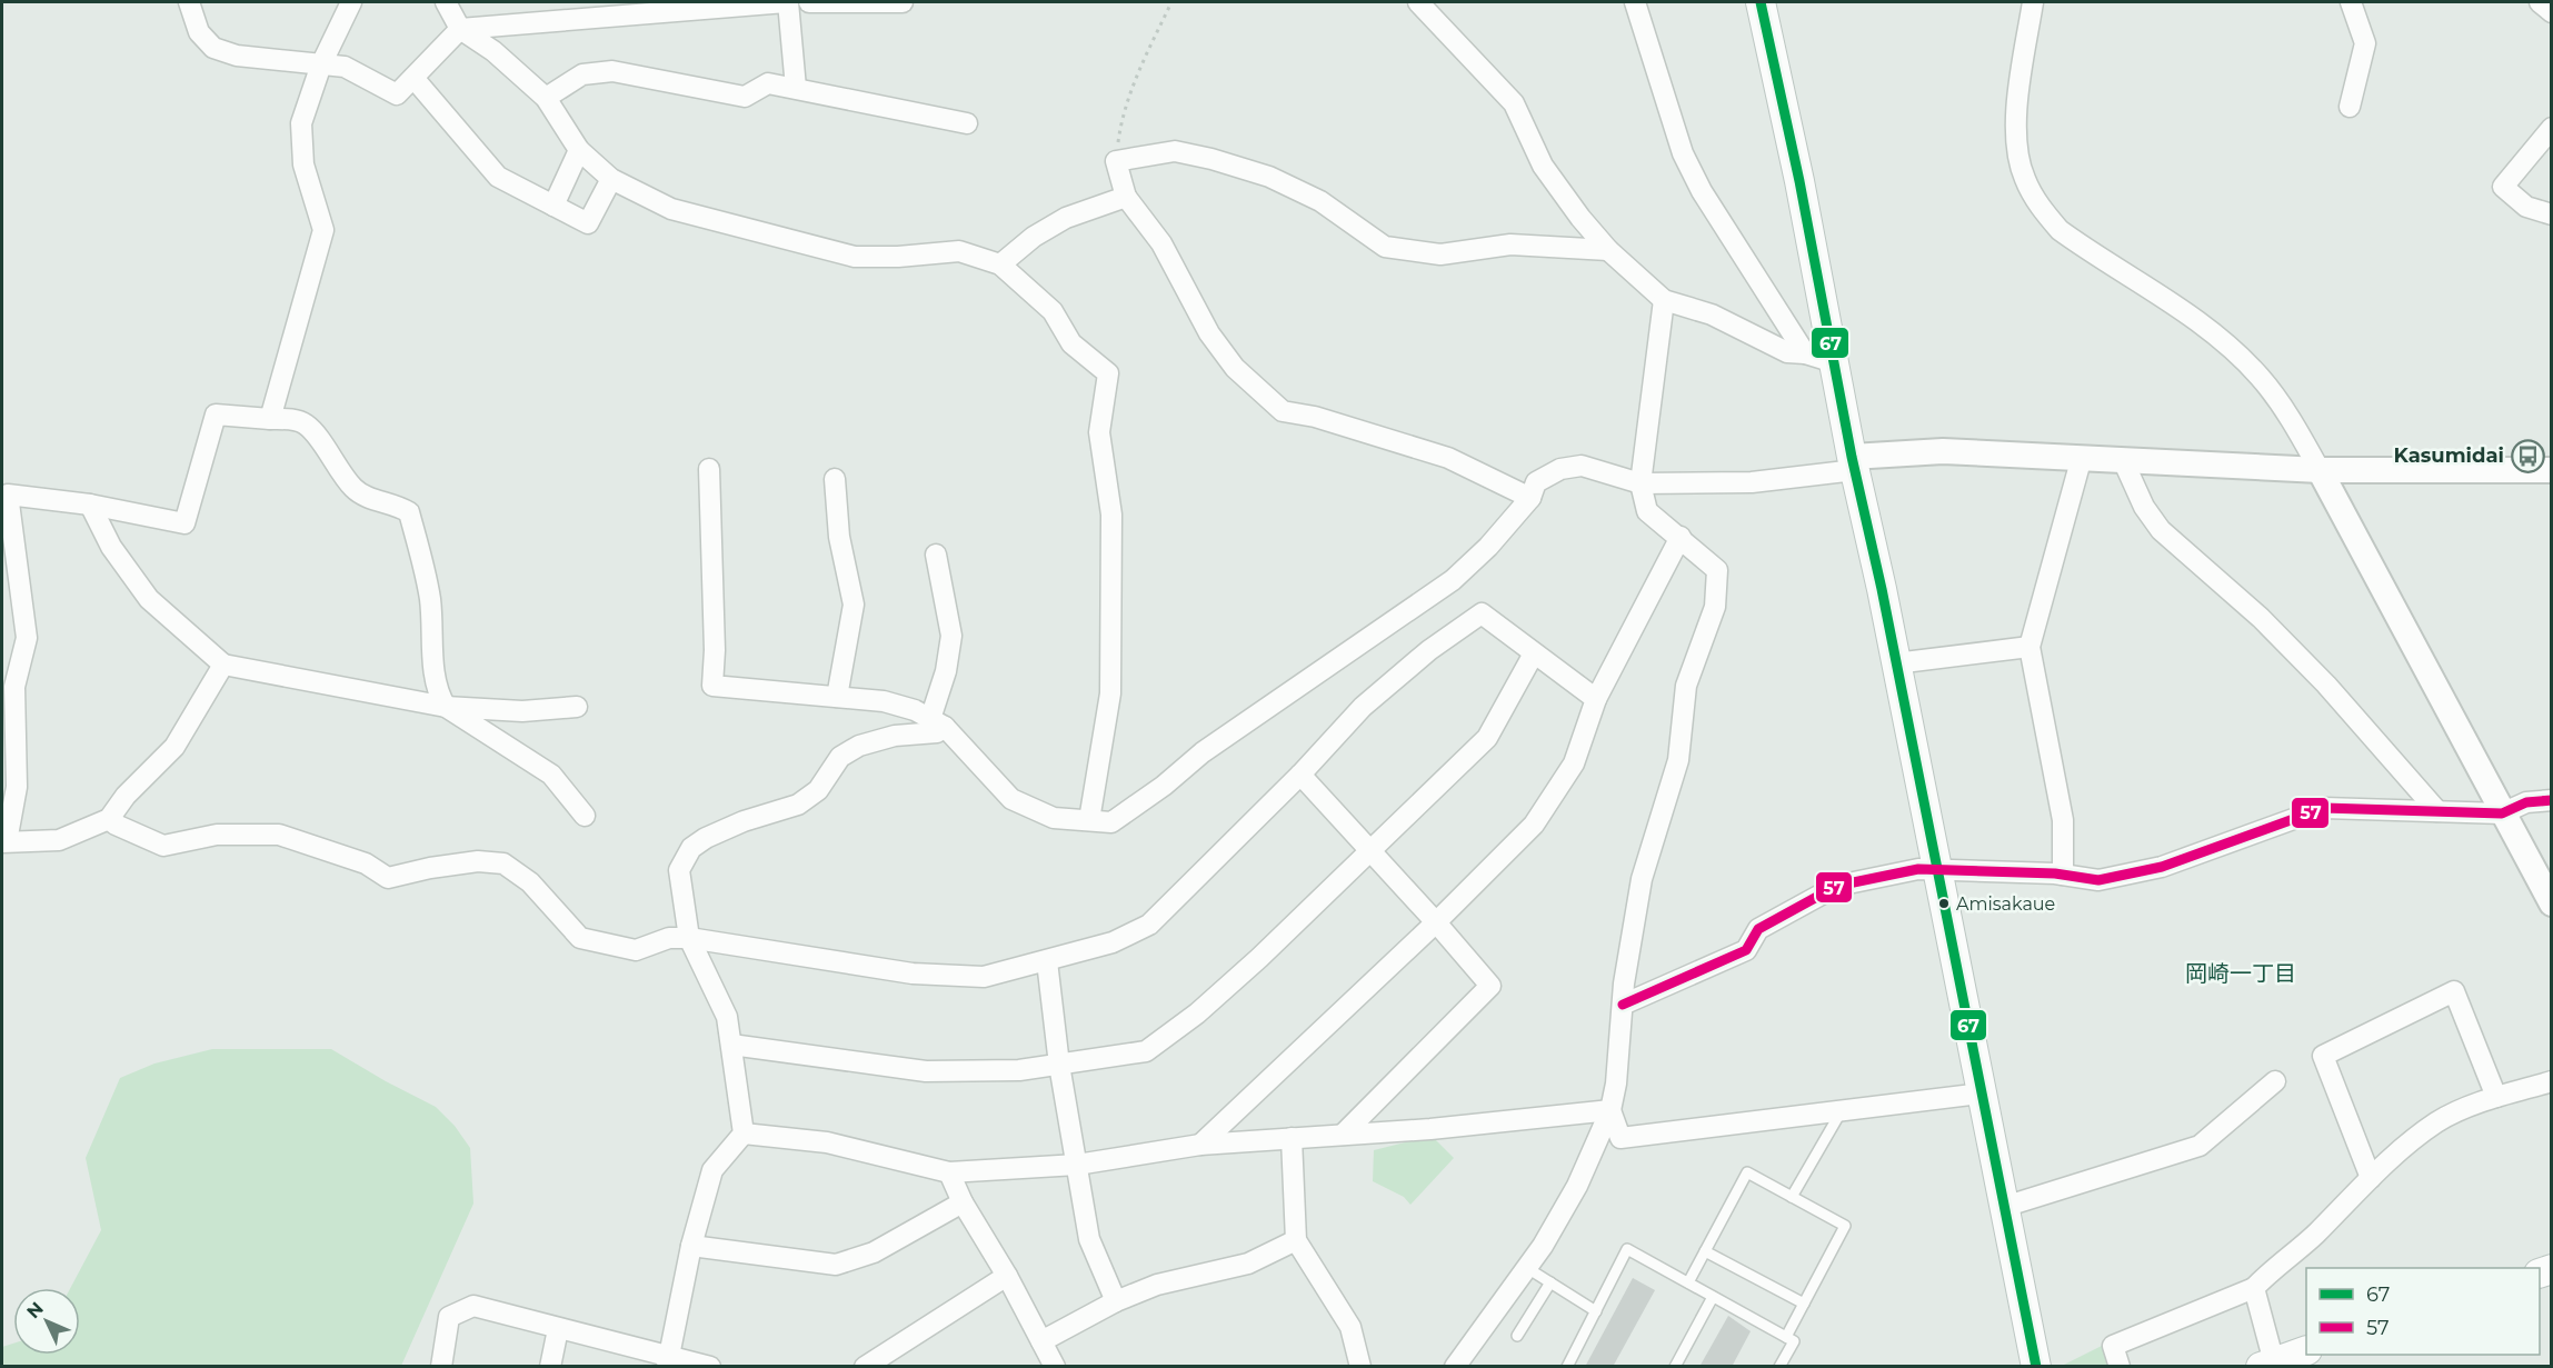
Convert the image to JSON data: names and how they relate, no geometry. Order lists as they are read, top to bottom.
{
  "districts": ["岡崎一丁目"],
  "places": {
    "bus stop": ["Kasumidai"],
    "other": ["Amisakaue"]
  },
  "lines": ["transit line 67", "transit line 57"],
  "legend": ["67", "57"],
  "north": "top left"
}
